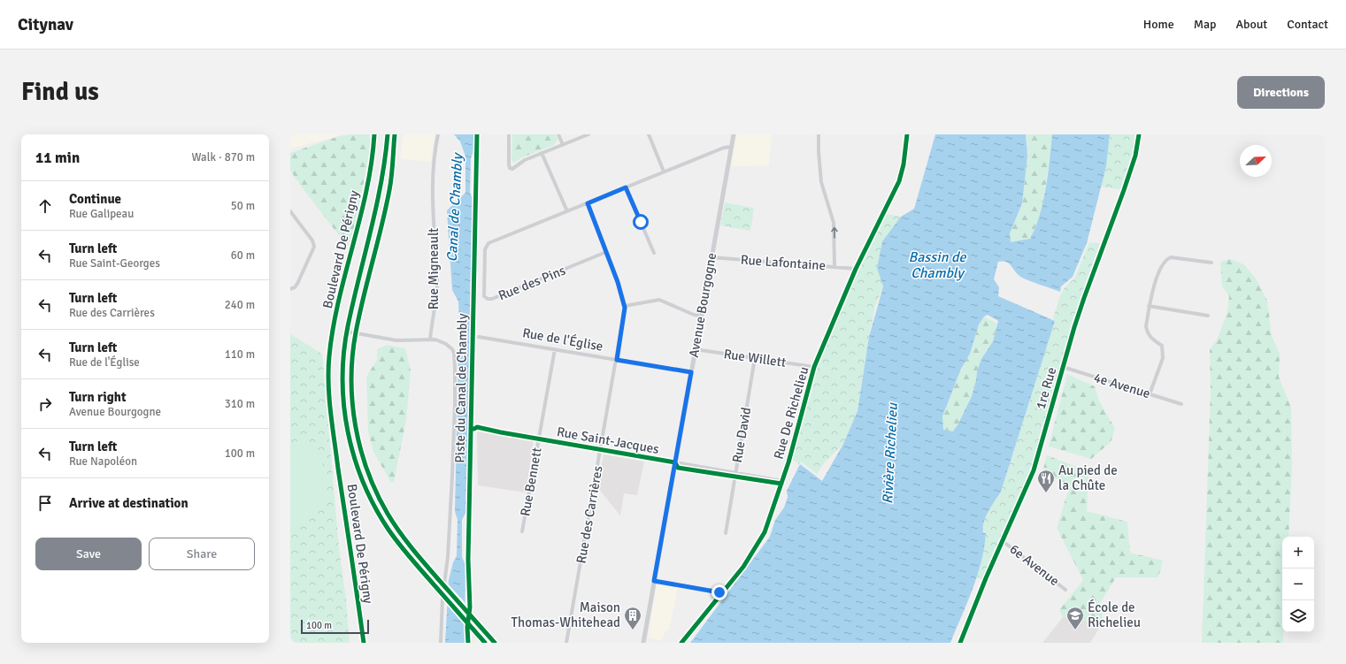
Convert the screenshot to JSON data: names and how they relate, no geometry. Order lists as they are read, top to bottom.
{
  "streets": {
    "main road": ["Boulevard De Périgny"],
    "street": [
      "Rue Lafontaine",
      "Rue Migneault",
      "Rue des Pins",
      "Avenue Bourgogne",
      "Rue de l'Église",
      "Rue Willett",
      "4e Avenue",
      "1re Rue",
      "Rue De Richelieu",
      "Rue David",
      "Rue Saint-Jacques",
      "Rue Bennett",
      "Rue des Carrières",
      "6e Avenue"
    ],
    "cycle path": ["Piste du Canal de Chambly"]
  },
  "crossings": [
    ["Rue Lafontaine", "Avenue Bourgogne"],
    ["Rue Lafontaine", "Rue De Richelieu"],
    ["Rue des Pins", "Rue des Carrières"],
    ["Avenue Bourgogne", "Rue de l'Église"],
    ["Avenue Bourgogne", "Rue Willett"],
    ["Avenue Bourgogne", "Rue Saint-Jacques"],
    ["Rue de l'Église", "Rue Bennett"],
    ["Rue de l'Église", "Rue des Carrières"],
    ["Rue Willett", "Rue De Richelieu"],
    ["Rue Willett", "Rue David"],
    ["4e Avenue", "1re Rue"],
    ["1re Rue", "6e Avenue"],
    ["Rue De Richelieu", "Rue Saint-Jacques"],
    ["Rue David", "Rue Saint-Jacques"],
    ["Rue Saint-Jacques", "Rue Bennett"],
    ["Rue Saint-Jacques", "Rue des Carrières"]
  ],
  "water": ["Canal de Chambly", "Bassin de Chambly", "Rivière Richelieu"],
  "places": {
    "restaurant": ["Au pied de la Chûte"],
    "building": ["Maison Thomas-Whitehead"],
    "school or university": ["École de Richelieu"]
  },
  "scale_bar": "100 m",
  "north": "top right",
  "page": {
    "header": "Citynav",
    "nav": [
      "Home",
      "Map",
      "About",
      "Contact"
    ],
    "buttons": [
      "Directions",
      ["Save", "Share"]
    ],
    "title": "Find us",
    "heading": ["11 min", "Walk · 870 m"],
    "list": [
      ["Continue", "Rue Galipeau", "50 m"],
      ["Turn left", "Rue Saint-Georges", "60 m"],
      ["Turn left", "Rue des Carrières", "240 m"],
      ["Turn left", "Rue de l'Église", "110 m"],
      ["Turn right", "Avenue Bourgogne", "310 m"],
      ["Turn left", "Rue Napoléon", "100 m"],
      "Arrive at destination"
    ],
    "map_buttons": ["+", "−"],
    "scale": "100 m"
  }
}
